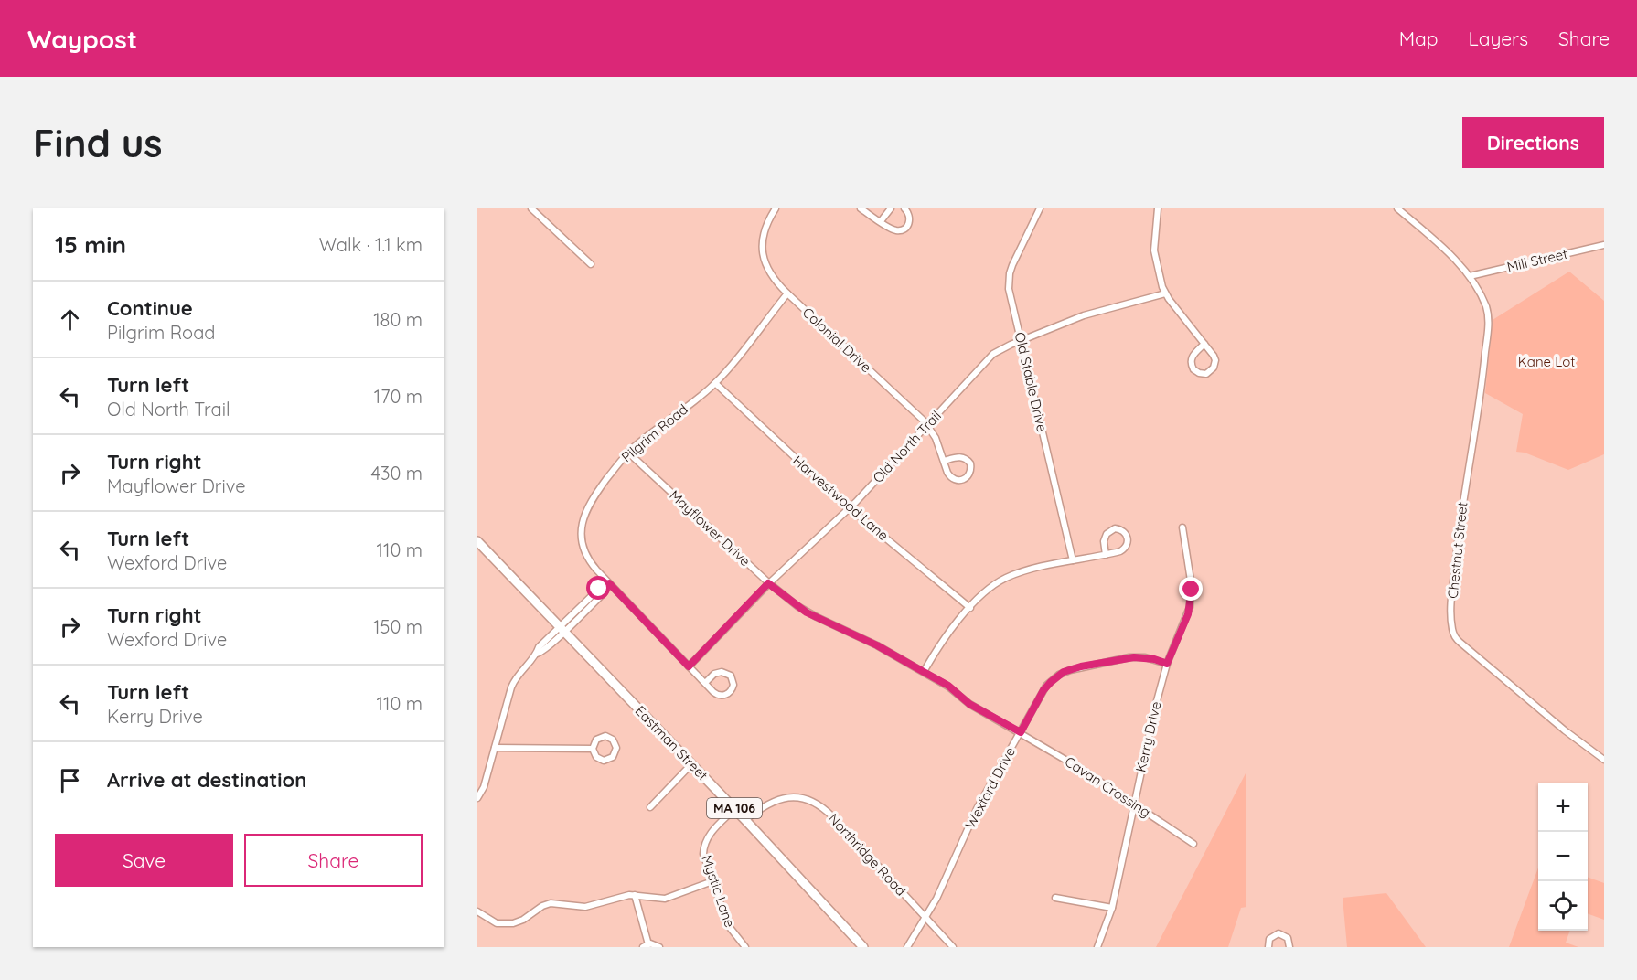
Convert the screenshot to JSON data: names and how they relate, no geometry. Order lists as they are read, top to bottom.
{
  "streets": {
    "main road": ["Eastman Street", "MA 106"],
    "street": [
      "Mill Street",
      "Colonial Drive",
      "Old Stable Drive",
      "Pilgrim Road",
      "Old North Trail",
      "Harvestwood Lane",
      "Mayflower Drive",
      "Chestnut Street",
      "Kerry Drive",
      "Cavan Crossing",
      "Wexford Drive",
      "Northridge Road",
      "Mystic Lane"
    ]
  },
  "crossings": [
    ["Mill Street", "Chestnut Street"],
    ["Colonial Drive", "Pilgrim Road"],
    ["Colonial Drive", "Old North Trail"],
    ["Old Stable Drive", "Old North Trail"],
    ["Pilgrim Road", "Old North Trail"],
    ["Pilgrim Road", "Harvestwood Lane"],
    ["Pilgrim Road", "Mayflower Drive"],
    ["Old North Trail", "Harvestwood Lane"],
    ["Old North Trail", "Mayflower Drive"],
    ["Mayflower Drive", "Cavan Crossing"],
    ["Mayflower Drive", "Wexford Drive"],
    ["Kerry Drive", "Cavan Crossing"],
    ["Kerry Drive", "Wexford Drive"],
    ["Eastman Street", "Northridge Road"],
    ["Eastman Street", "Mystic Lane"],
    ["Cavan Crossing", "Wexford Drive"],
    ["Wexford Drive", "Northridge Road"]
  ],
  "parks": ["Kane Lot"],
  "page": {
    "header": "Waypost",
    "nav": ["Map", "Layers", "Share"],
    "buttons": [
      "Directions",
      ["Save", "Share"]
    ],
    "title": "Find us",
    "heading": ["15 min", "Walk · 1.1 km"],
    "list": [
      ["Continue", "Pilgrim Road", "180 m"],
      ["Turn left", "Old North Trail", "170 m"],
      ["Turn right", "Mayflower Drive", "430 m"],
      ["Turn left", "Wexford Drive", "110 m"],
      ["Turn right", "Wexford Drive", "150 m"],
      ["Turn left", "Kerry Drive", "110 m"],
      "Arrive at destination"
    ],
    "map_buttons": ["+", "−"]
  }
}
